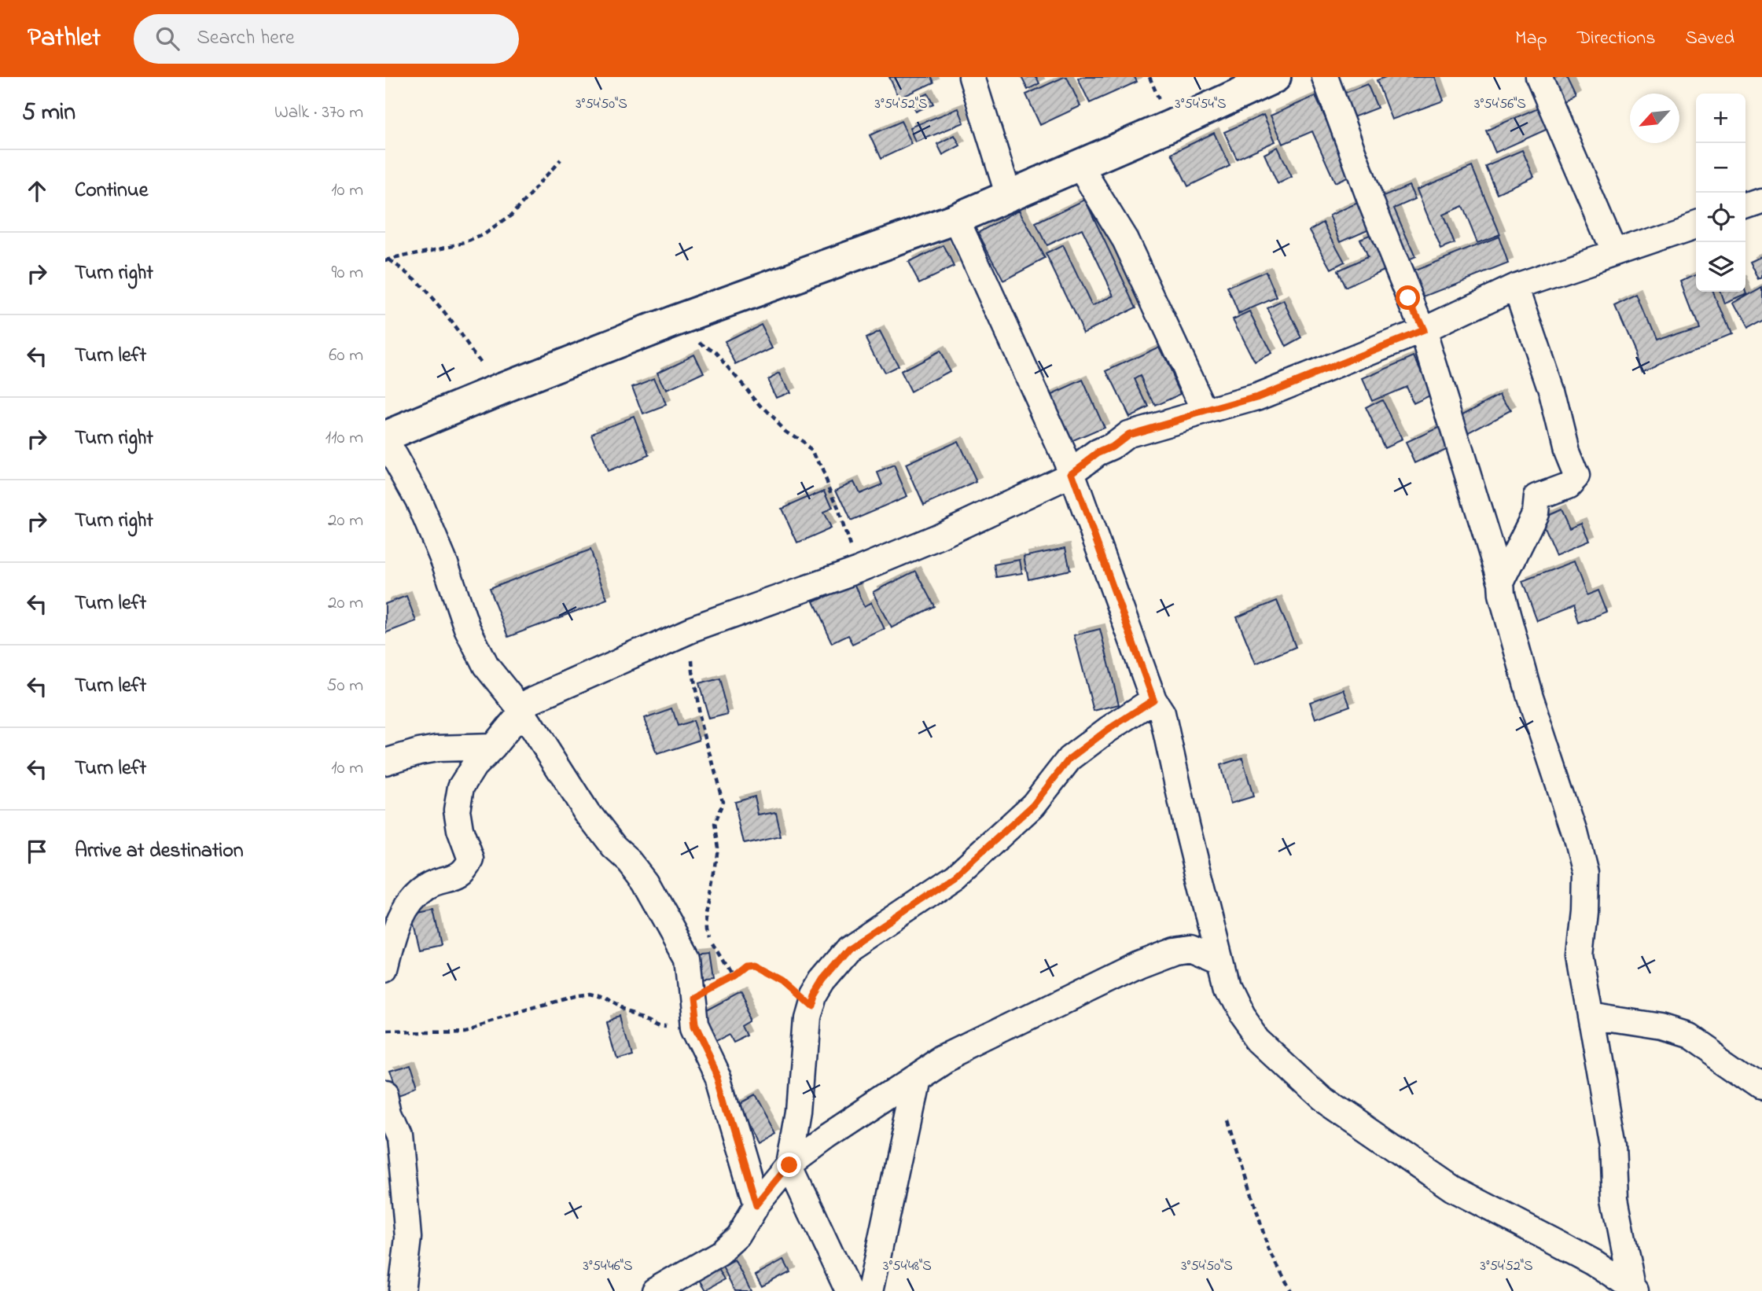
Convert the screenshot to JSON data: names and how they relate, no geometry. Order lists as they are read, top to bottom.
{
  "north": "bottom left",
  "page": {
    "header": "Pathlet",
    "search": "Search here",
    "nav": ["Map", "Directions", "Saved"],
    "heading": ["5 min", "Walk · 370 m"],
    "map_buttons": ["+", "−"],
    "list": [
      ["Continue", "10 m"],
      ["Turn right", "90 m"],
      ["Turn left", "60 m"],
      ["Turn right", "110 m"],
      ["Turn right", "20 m"],
      ["Turn left", "20 m"],
      ["Turn left", "50 m"],
      ["Turn left", "10 m"],
      "Arrive at destination"
    ]
  },
  "coordinates": [
    "3°54'50\"S",
    "3°54'52\"S",
    "3°54'54\"S",
    "3°54'56\"S",
    "3°54'46\"S",
    "3°54'48\"S"
  ]
}
